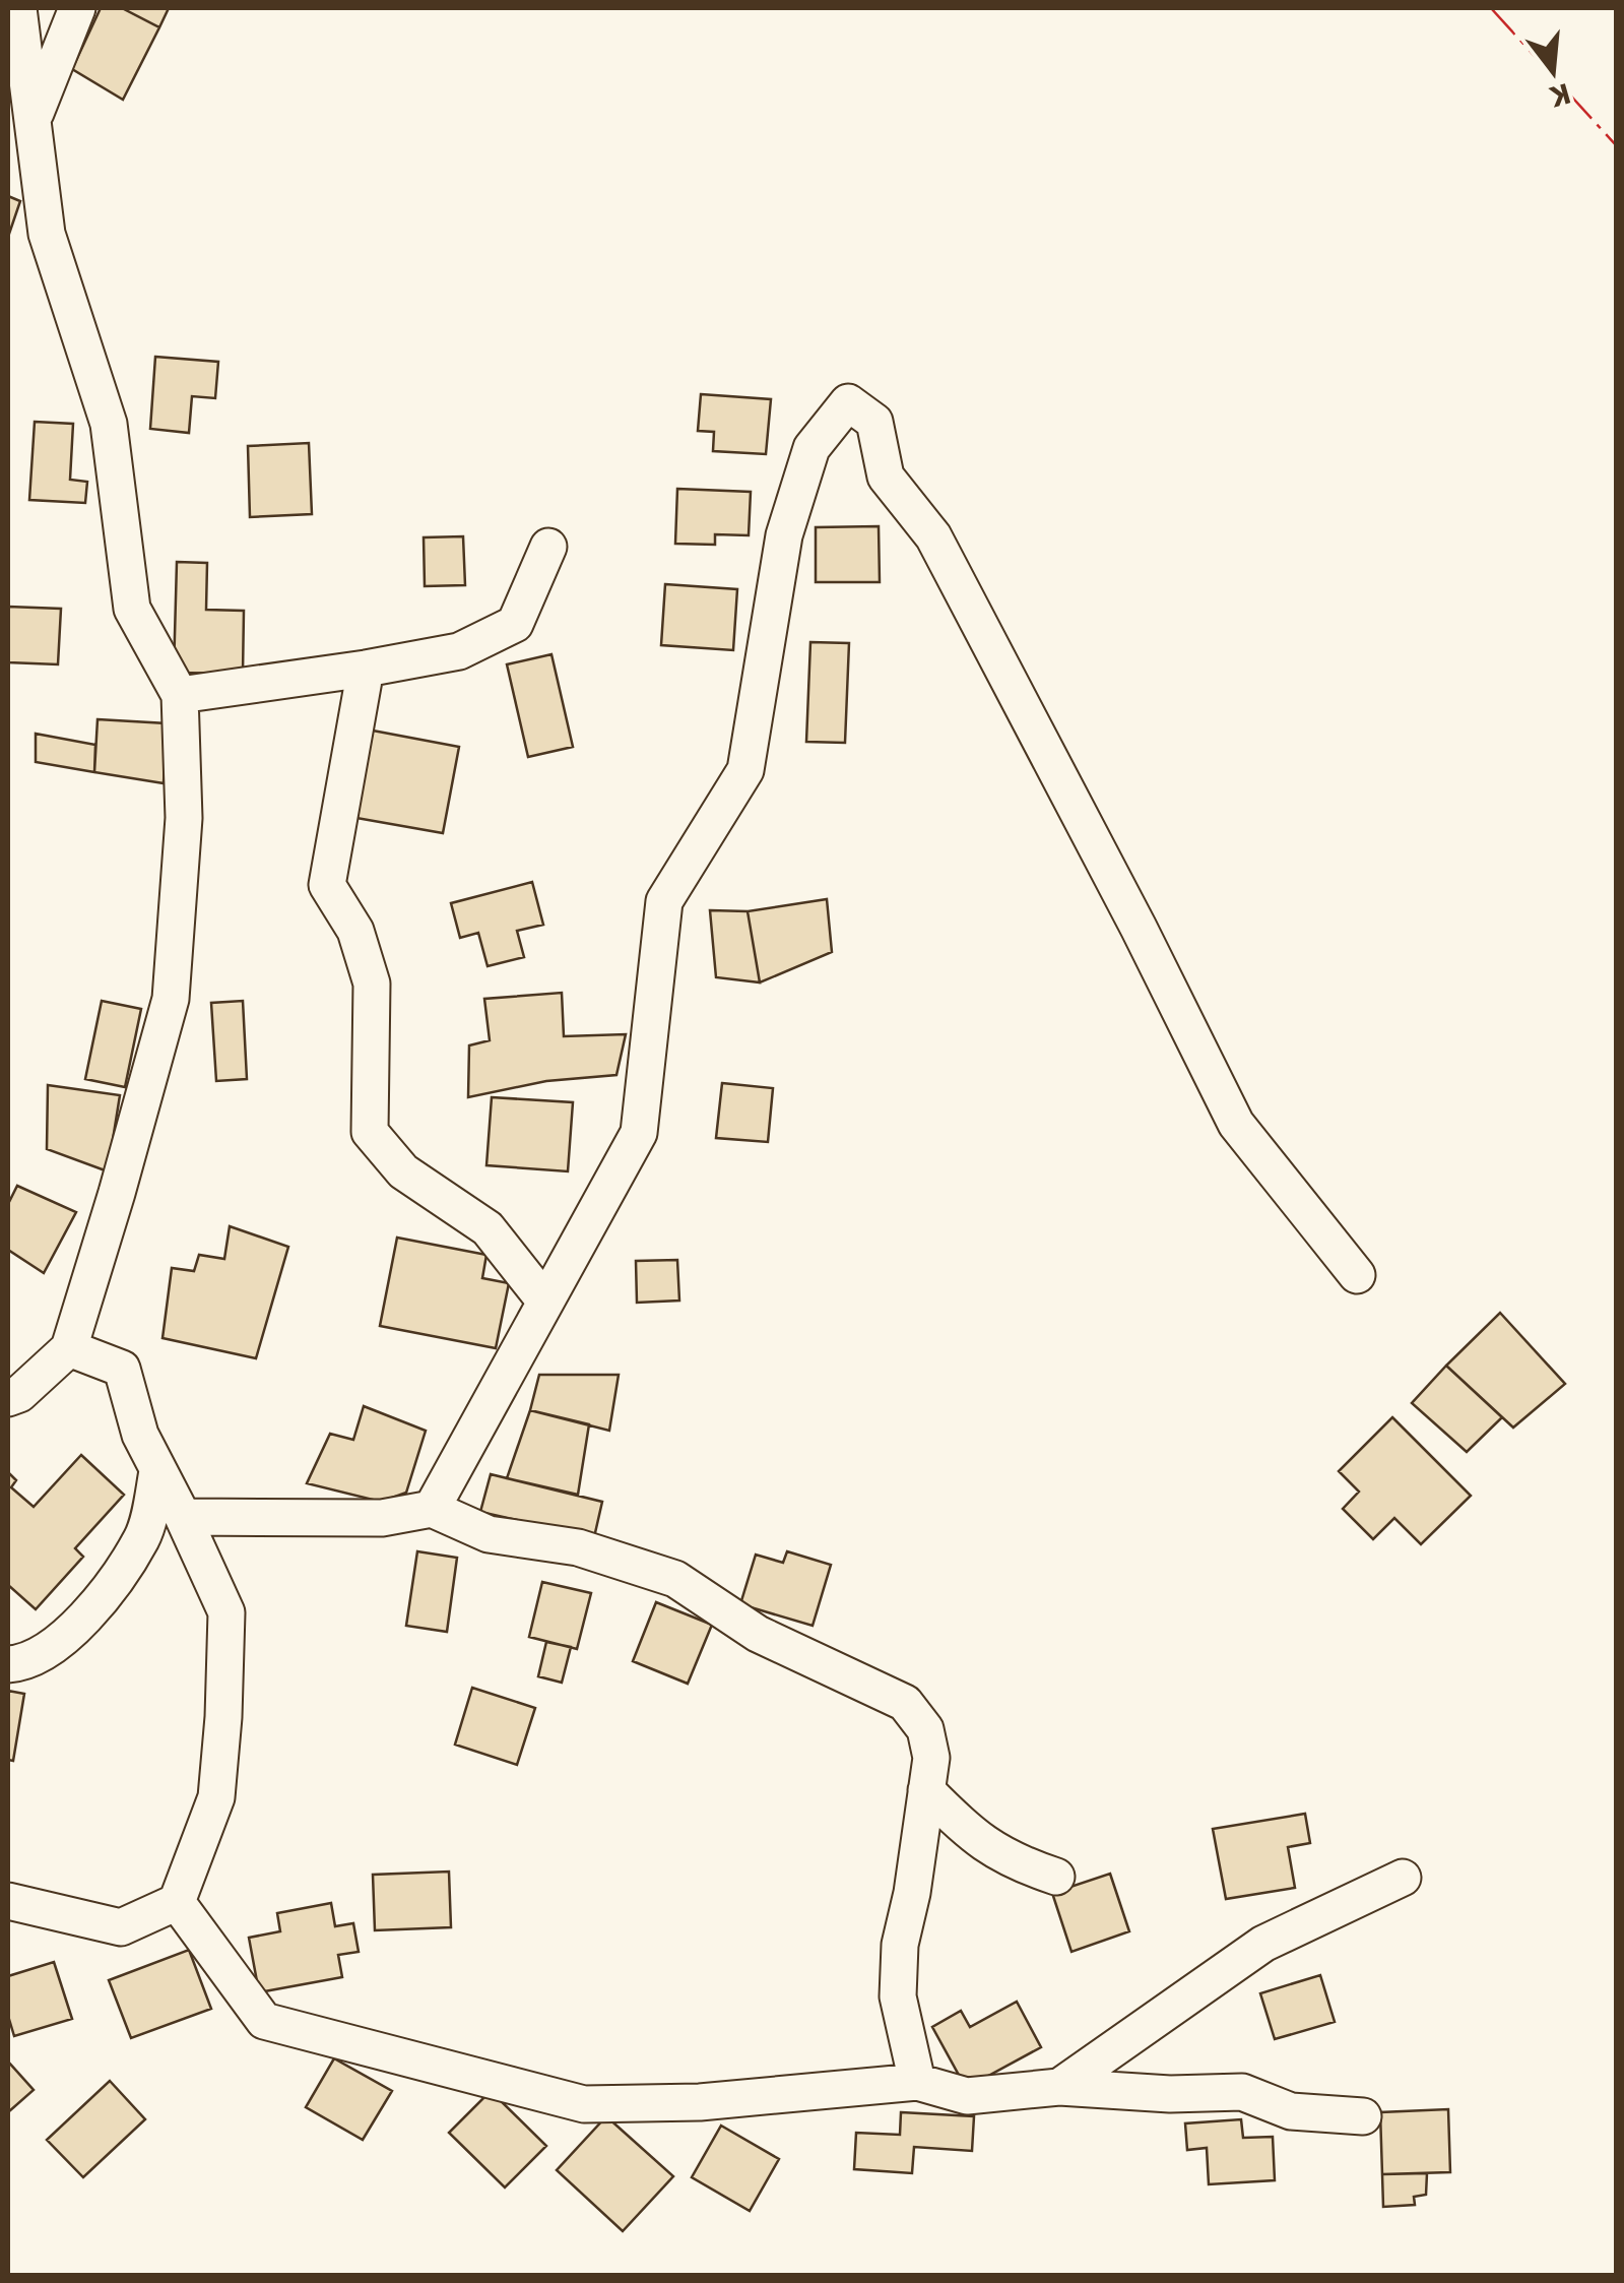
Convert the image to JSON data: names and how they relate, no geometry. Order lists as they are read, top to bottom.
{
  "north": "bottom"
}
